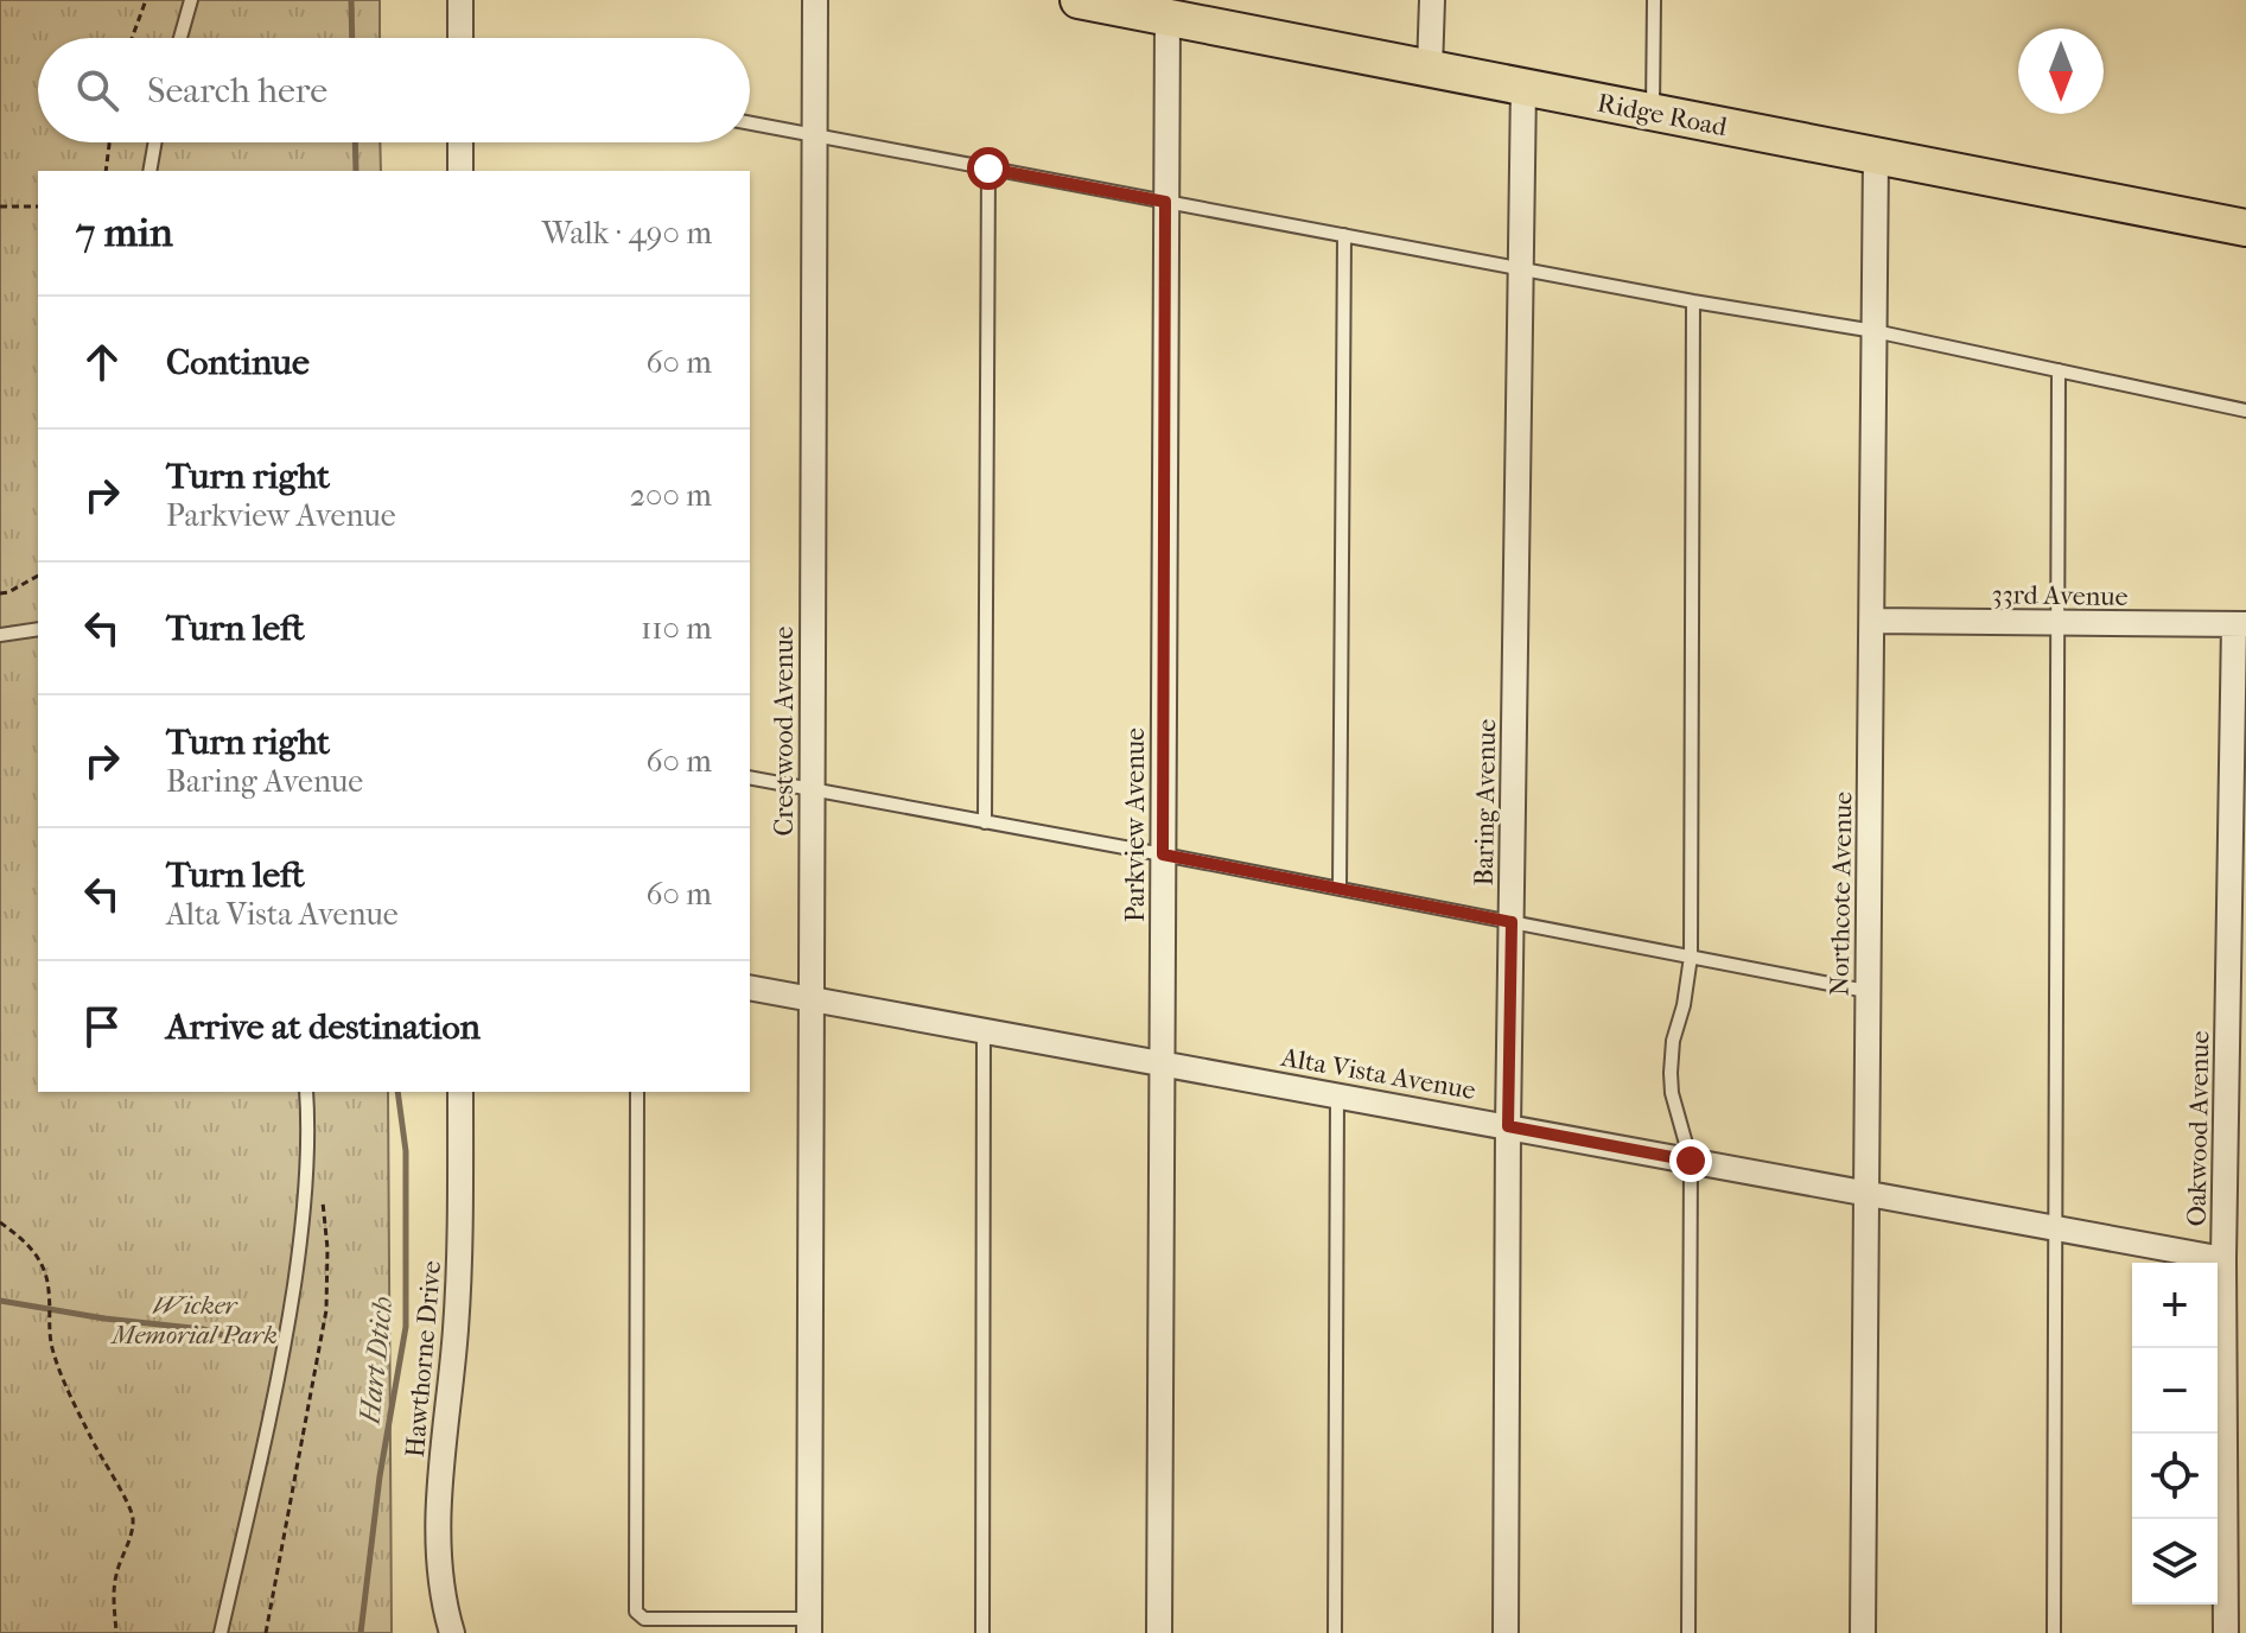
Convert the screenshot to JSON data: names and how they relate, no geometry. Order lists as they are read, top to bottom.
{
  "streets": {
    "main road": ["Ridge Road"],
    "street": [
      "33rd Avenue",
      "Crestwood Avenue",
      "Baring Avenue",
      "Parkview Avenue",
      "Northcote Avenue",
      "Alta Vista Avenue",
      "Oakwood Avenue",
      "Hawthorne Drive"
    ]
  },
  "crossings": [
    ["Ridge Road", "Baring Avenue"],
    ["Ridge Road", "Parkview Avenue"],
    ["Ridge Road", "Northcote Avenue"],
    ["33rd Avenue", "Northcote Avenue"],
    ["33rd Avenue", "Oakwood Avenue"],
    ["Crestwood Avenue", "Alta Vista Avenue"],
    ["Baring Avenue", "Alta Vista Avenue"],
    ["Parkview Avenue", "Alta Vista Avenue"],
    ["Northcote Avenue", "Alta Vista Avenue"],
    ["Alta Vista Avenue", "Oakwood Avenue"]
  ],
  "water": ["Hart Dtich"],
  "parks": ["Wicker Memorial Park"],
  "north": "bottom",
  "page": {
    "search": "Search here",
    "heading": ["7 min", "Walk · 490 m"],
    "list": [
      ["Continue", "60 m"],
      ["Turn right", "Parkview Avenue", "200 m"],
      ["Turn left", "110 m"],
      ["Turn right", "Baring Avenue", "60 m"],
      ["Turn left", "Alta Vista Avenue", "60 m"],
      "Arrive at destination"
    ],
    "map_buttons": ["+", "−"]
  }
}
